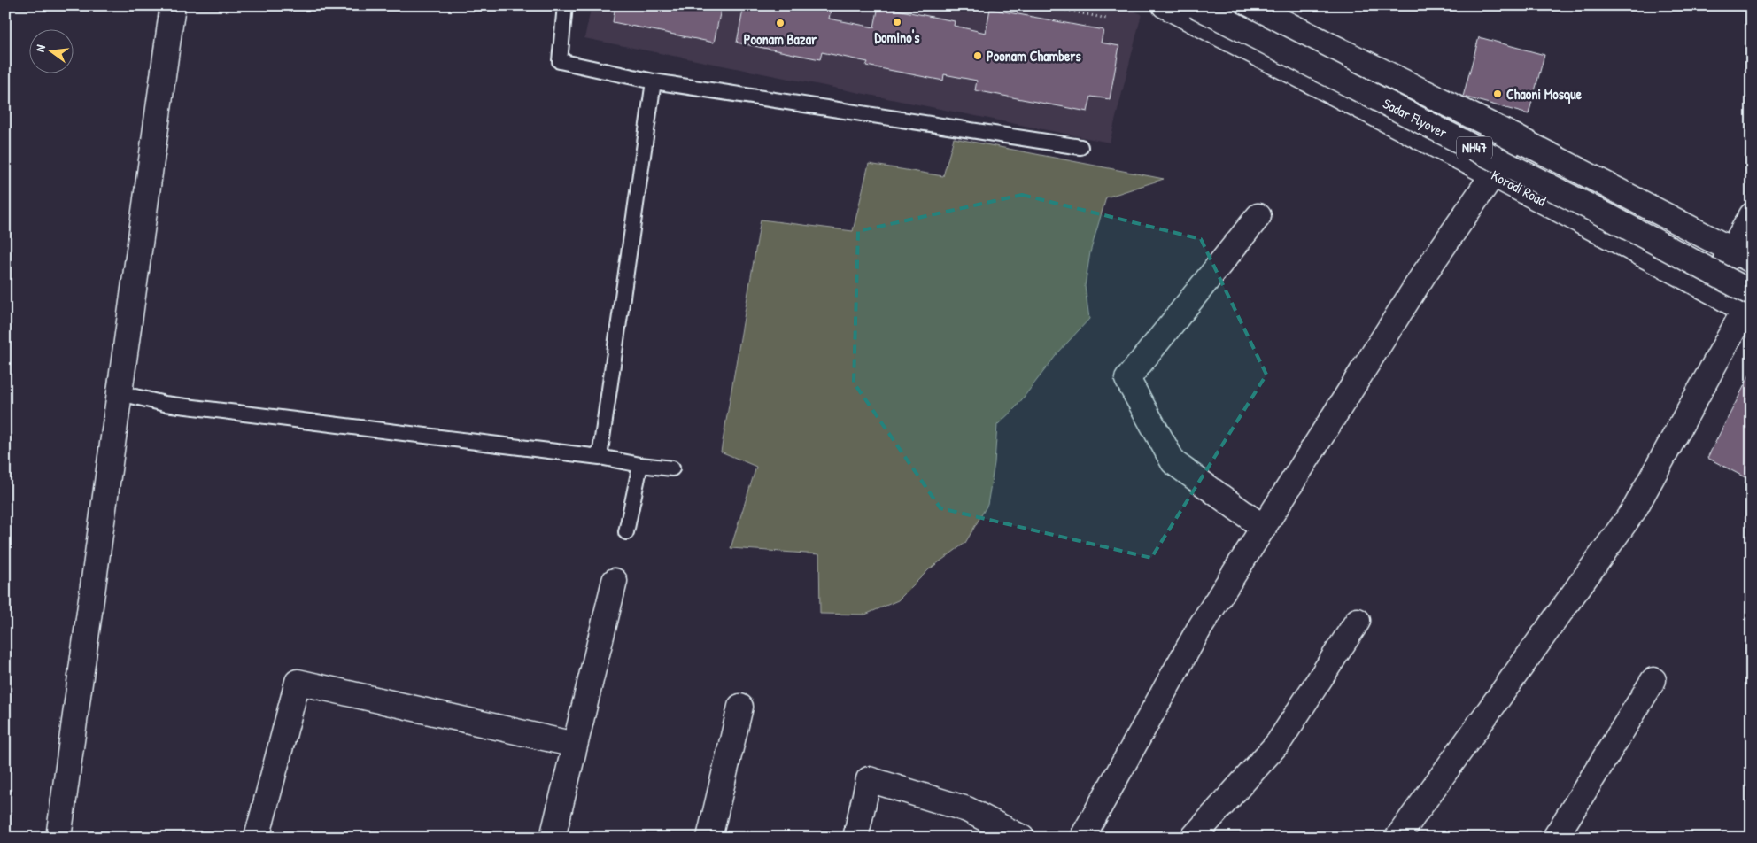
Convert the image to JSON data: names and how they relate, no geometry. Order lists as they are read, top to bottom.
{
  "streets": {
    "main road": ["Sadar Flyover", "NH47", "Koradi Road"]
  },
  "crossings": [
    ["Sadar Flyover", "Koradi Road"]
  ],
  "places": [
    "Domino's",
    "Poonam Bazar",
    "Poonam Chambers",
    "Chaoni Mosque"
  ],
  "north": "left"
}
